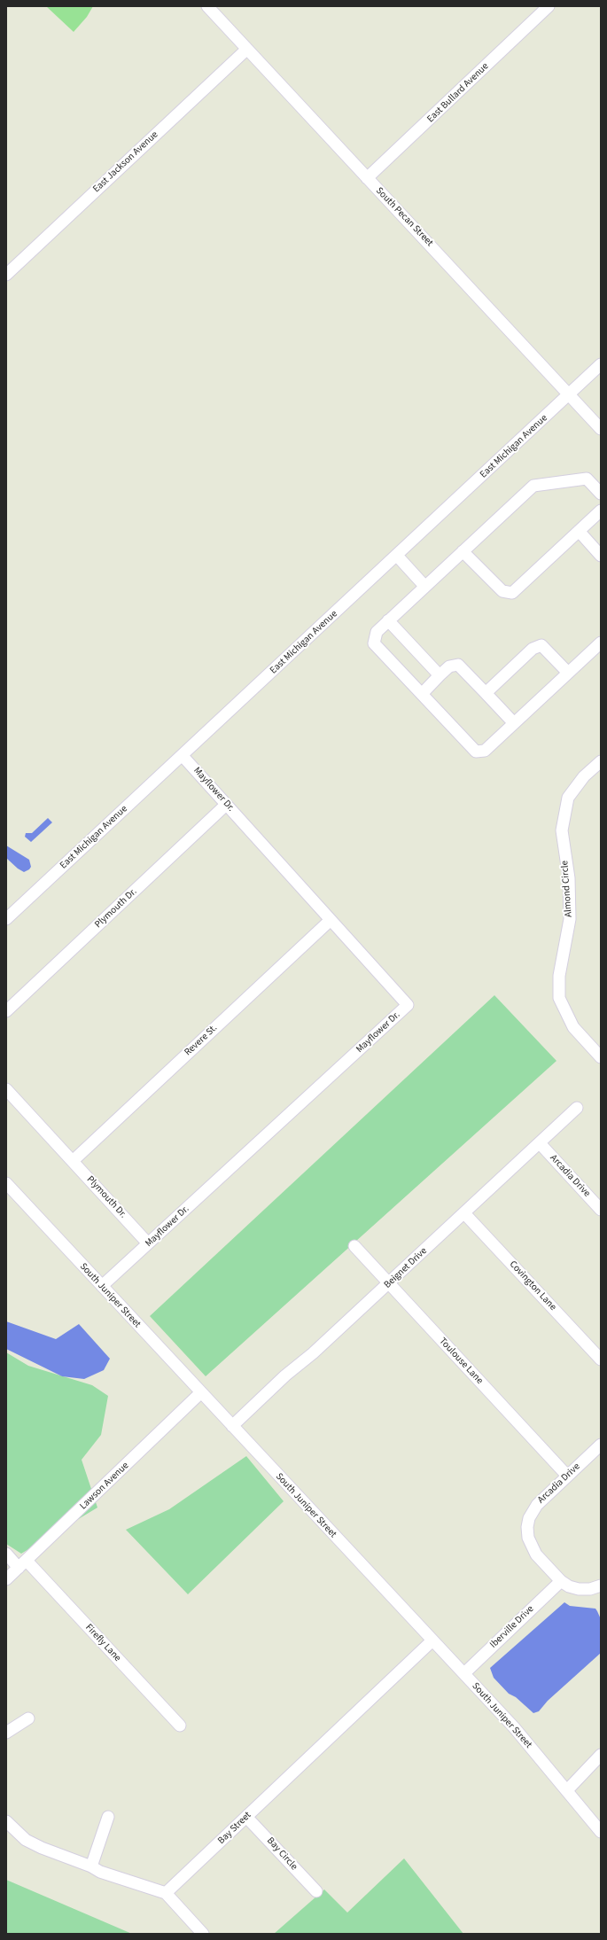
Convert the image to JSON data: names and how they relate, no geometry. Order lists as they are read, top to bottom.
{
  "streets": {
    "street": [
      "East Bullard Avenue",
      "East Jackson Avenue",
      "South Pecan Street",
      "East Michigan Avenue",
      "Mayflower Dr.",
      "Almond Circle",
      "Plymouth Dr.",
      "Revere St.",
      "Arcadia Drive",
      "Beignet Drive",
      "Covington Lane",
      "South Juniper Street",
      "Toulouse Lane",
      "Lawson Avenue",
      "Iberville Drive",
      "Firefly Lane",
      "Bay Street",
      "Bay Circle"
    ]
  },
  "crossings": [
    ["East Bullard Avenue", "South Pecan Street"],
    ["East Jackson Avenue", "South Pecan Street"],
    ["South Pecan Street", "East Michigan Avenue"],
    ["East Michigan Avenue", "Mayflower Dr."],
    ["Mayflower Dr.", "Plymouth Dr."],
    ["Mayflower Dr.", "Revere St."],
    ["Mayflower Dr.", "South Juniper Street"],
    ["Plymouth Dr.", "Revere St."],
    ["Arcadia Drive", "Beignet Drive"],
    ["Arcadia Drive", "Toulouse Lane"],
    ["Arcadia Drive", "Iberville Drive"],
    ["Beignet Drive", "Covington Lane"],
    ["Beignet Drive", "South Juniper Street"],
    ["Beignet Drive", "Toulouse Lane"],
    ["South Juniper Street", "Lawson Avenue"],
    ["South Juniper Street", "Iberville Drive"],
    ["South Juniper Street", "Bay Street"],
    ["Lawson Avenue", "Firefly Lane"],
    ["Bay Street", "Bay Circle"]
  ]
}
